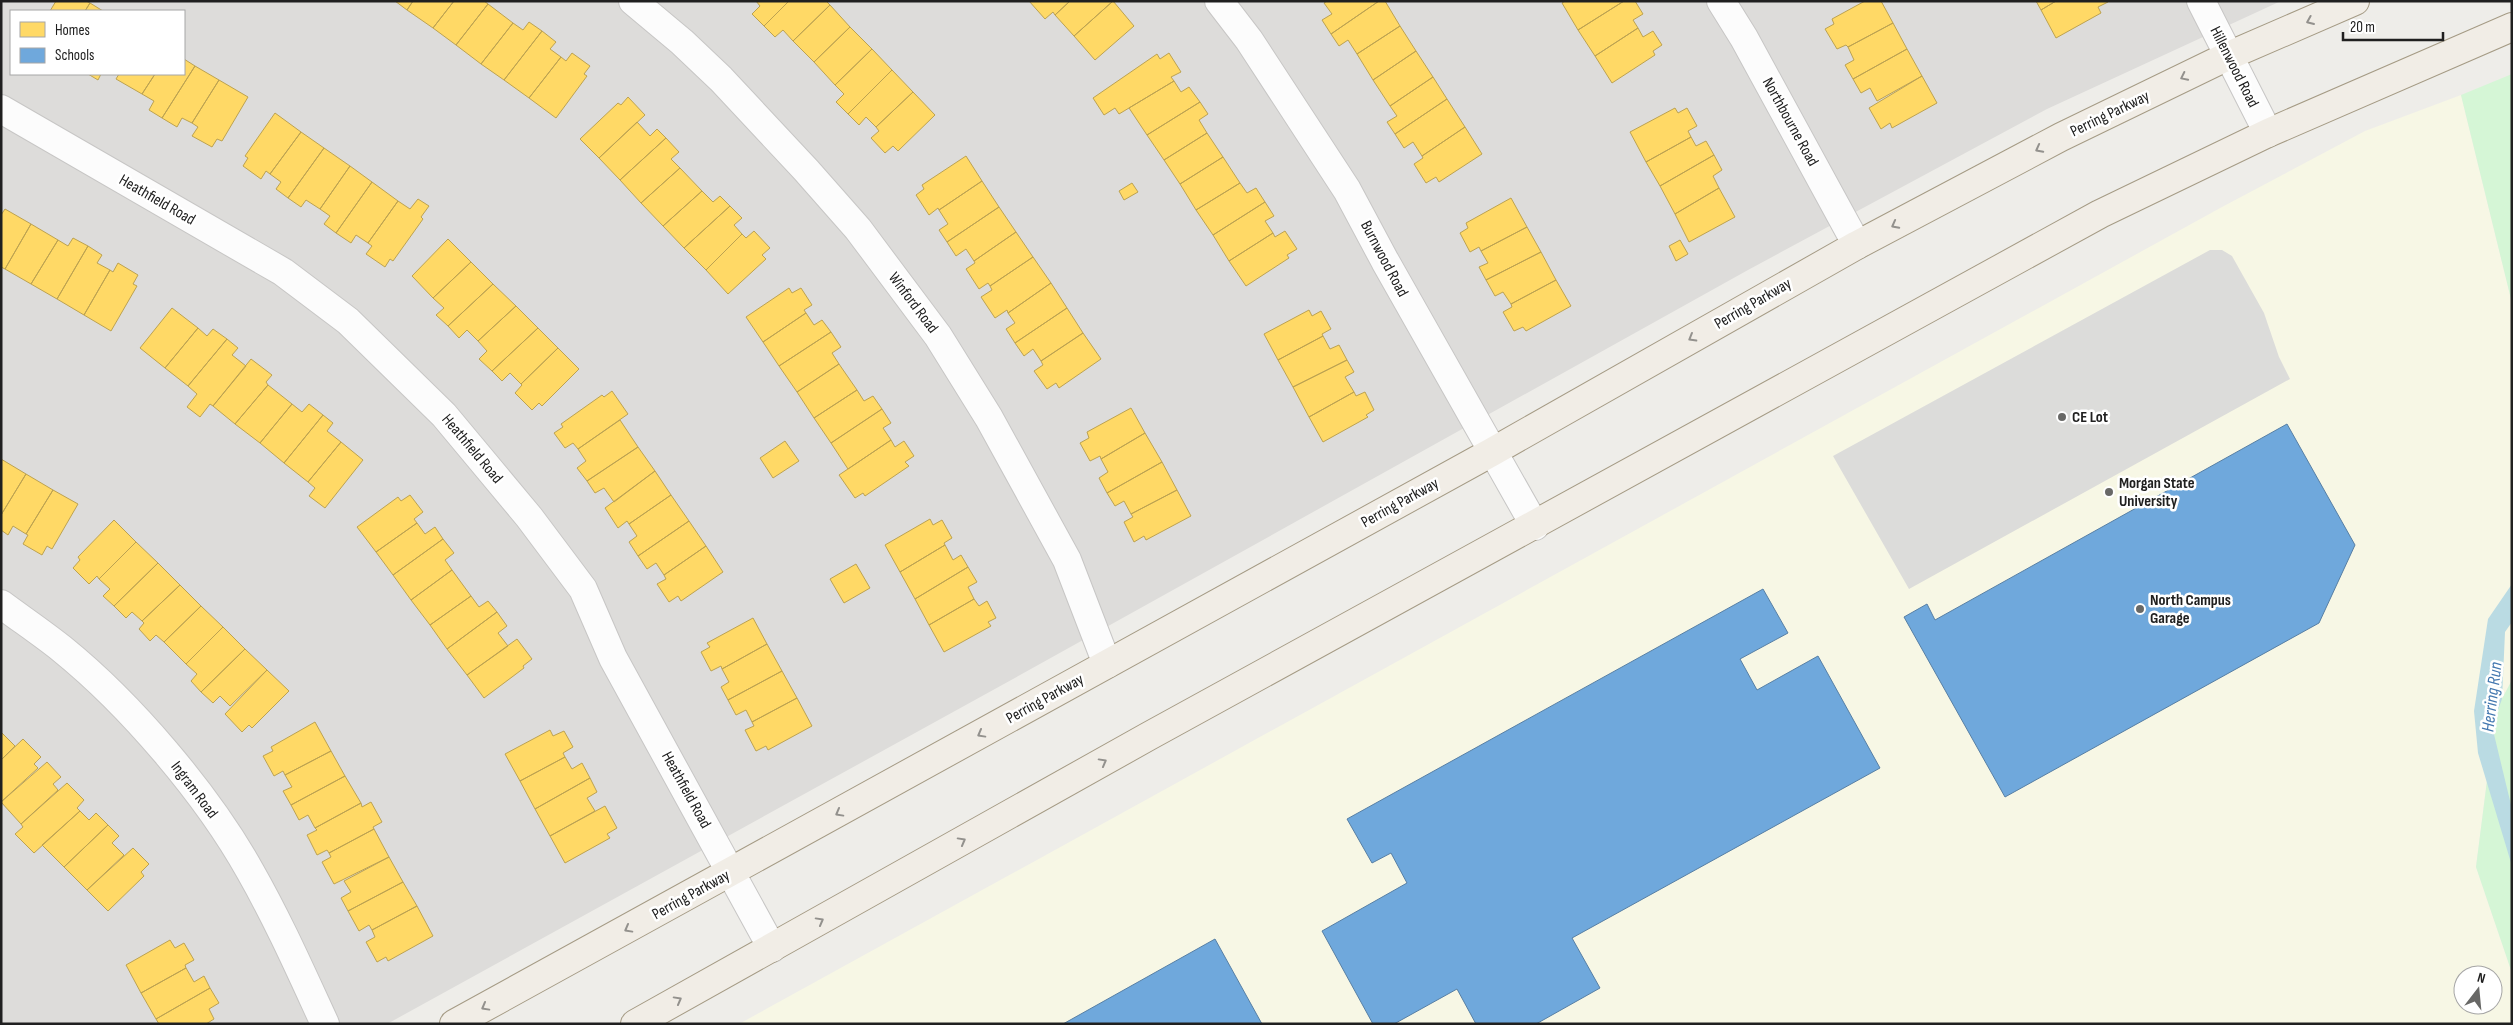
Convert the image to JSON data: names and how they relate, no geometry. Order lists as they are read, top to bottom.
{
  "streets": {
    "main road": ["Perring Parkway"],
    "street": [
      "Hillenwood Road",
      "Northbourne Road",
      "Heathfield Road",
      "Burnwood Road",
      "Winford Road",
      "Ingram Road"
    ]
  },
  "crossings": [
    ["Hillenwood Road", "Perring Parkway"],
    ["Perring Parkway", "Northbourne Road"],
    ["Perring Parkway", "Heathfield Road"],
    ["Perring Parkway", "Burnwood Road"],
    ["Perring Parkway", "Winford Road"]
  ],
  "water": ["Herring Run"],
  "places": ["CE Lot", "Morgan State University", "North Campus Garage"],
  "legend": ["Homes", "Schools"],
  "scale_bar": "20 m",
  "north": "top"
}
